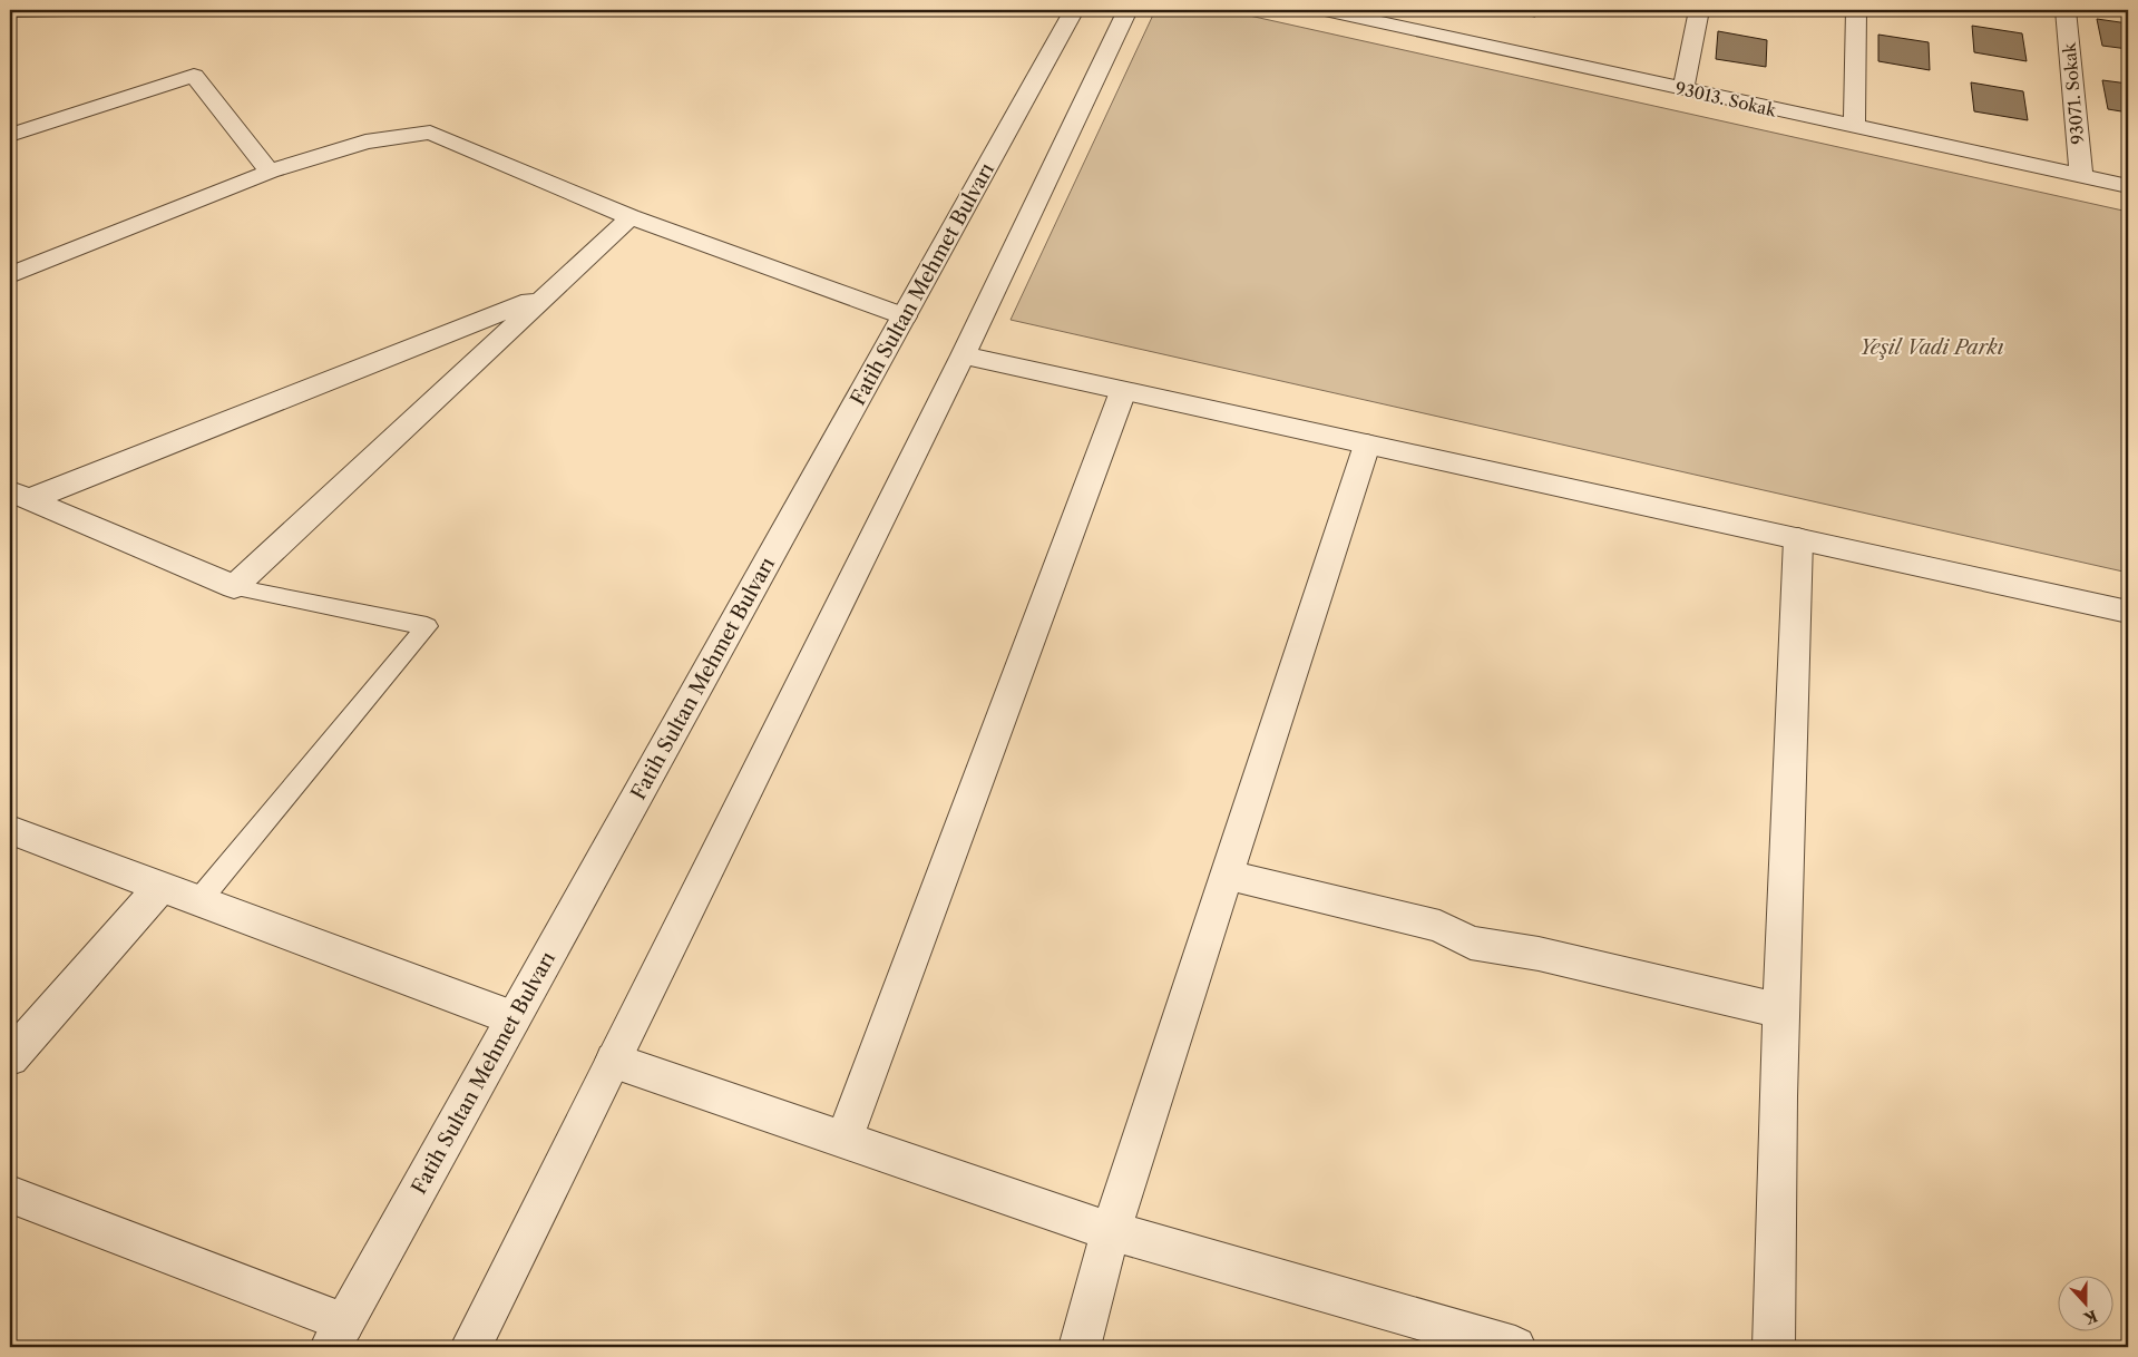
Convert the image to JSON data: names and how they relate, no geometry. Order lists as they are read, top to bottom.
{
  "streets": {
    "street": ["93071. Sokak", "93013. Sokak", "Fatih Sultan Mehmet Bulvarı"]
  },
  "crossings": [
    ["93071. Sokak", "93013. Sokak"]
  ],
  "parks": ["Yeşil Vadi Parkı"],
  "north": "bottom"
}
